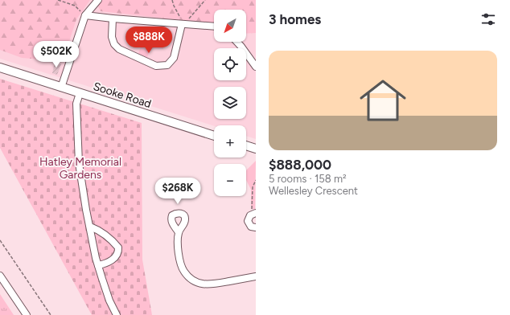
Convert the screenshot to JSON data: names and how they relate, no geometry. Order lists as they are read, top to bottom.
{
  "streets": {
    "main road": ["Sooke Road"]
  },
  "parks": ["Hatley Memorial Gardens"],
  "north": "bottom left",
  "page": {
    "heading": "3 homes",
    "map_buttons": ["+", "−"],
    "price": ["$888K", "$502K", "$268K"],
    "list": [
      {
        "name": "$888,000",
        "note": "5 rooms · 158 m² · Wellesley Crescent"
      }
    ]
  }
}
